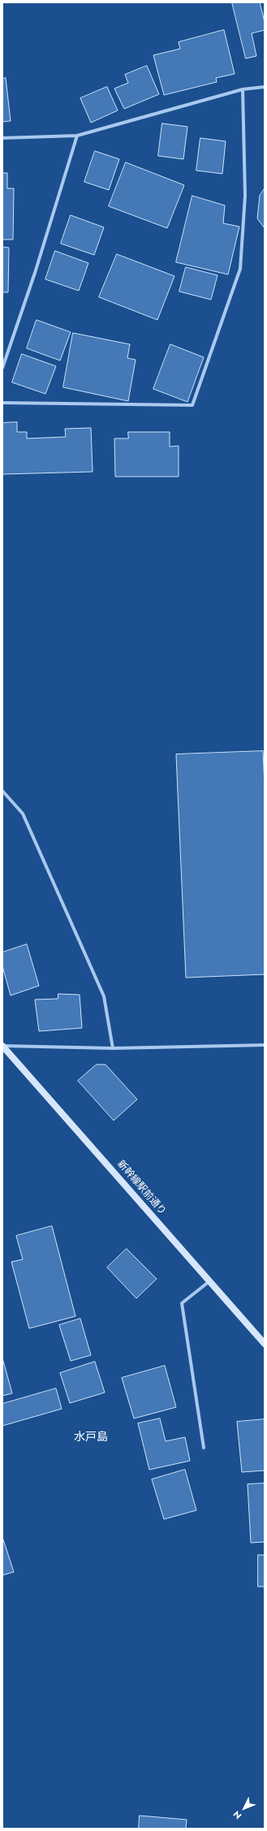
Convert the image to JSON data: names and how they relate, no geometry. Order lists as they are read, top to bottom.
{
  "streets": {
    "street": ["新幹線駅前通り"]
  },
  "districts": ["水戸島"],
  "north": "bottom left"
}
